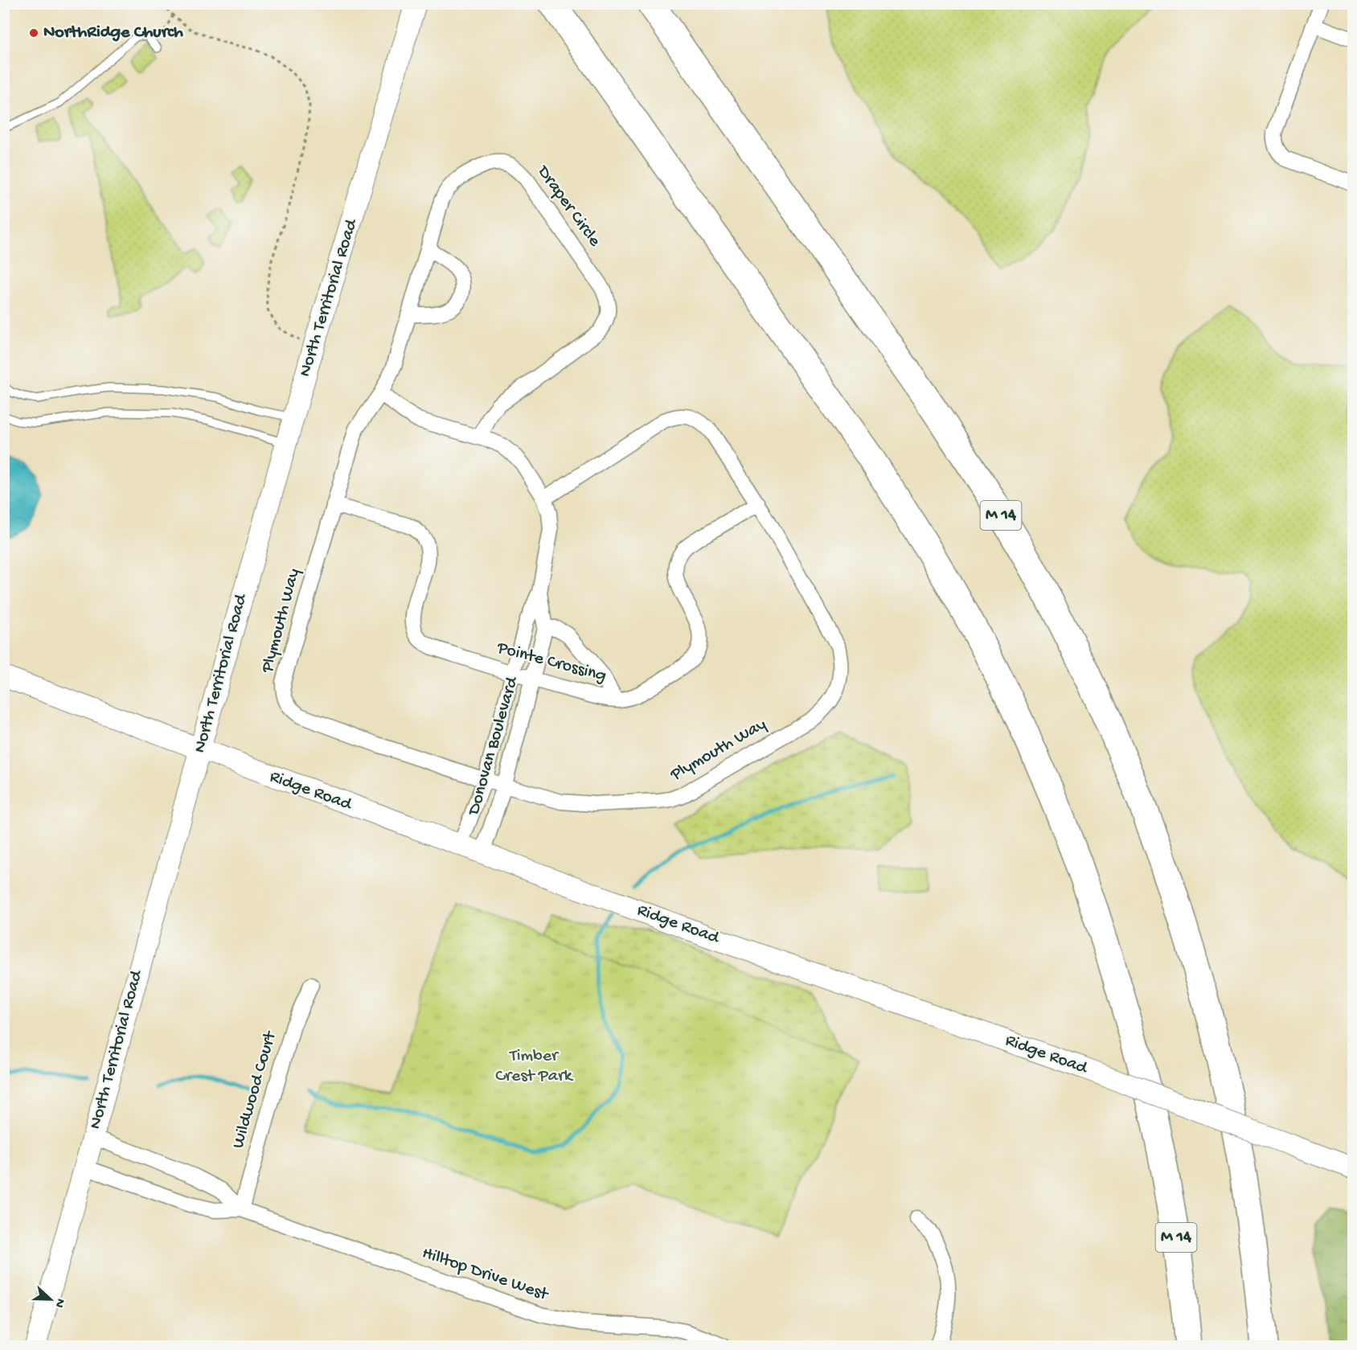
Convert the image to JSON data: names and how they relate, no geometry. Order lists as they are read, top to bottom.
{
  "streets": {
    "highway": ["M 14"],
    "street": [
      "Draper Circle",
      "North Territorial Road",
      "Plymouth Way",
      "Pointe Crossing",
      "Donovan Boulevard",
      "Ridge Road",
      "Wildwood Court",
      "Hilltop Drive West"
    ]
  },
  "crossings": [
    ["Draper Circle", "Plymouth Way"],
    ["Draper Circle", "Donovan Boulevard"],
    ["North Territorial Road", "Ridge Road"],
    ["North Territorial Road", "Hilltop Drive West"],
    ["Plymouth Way", "Pointe Crossing"],
    ["Plymouth Way", "Donovan Boulevard"],
    ["Pointe Crossing", "Donovan Boulevard"],
    ["Donovan Boulevard", "Ridge Road"],
    ["Wildwood Court", "Hilltop Drive West"]
  ],
  "parks": ["Timber Crest Park"],
  "places": ["NorthRidge Church"],
  "north": "right"
}
